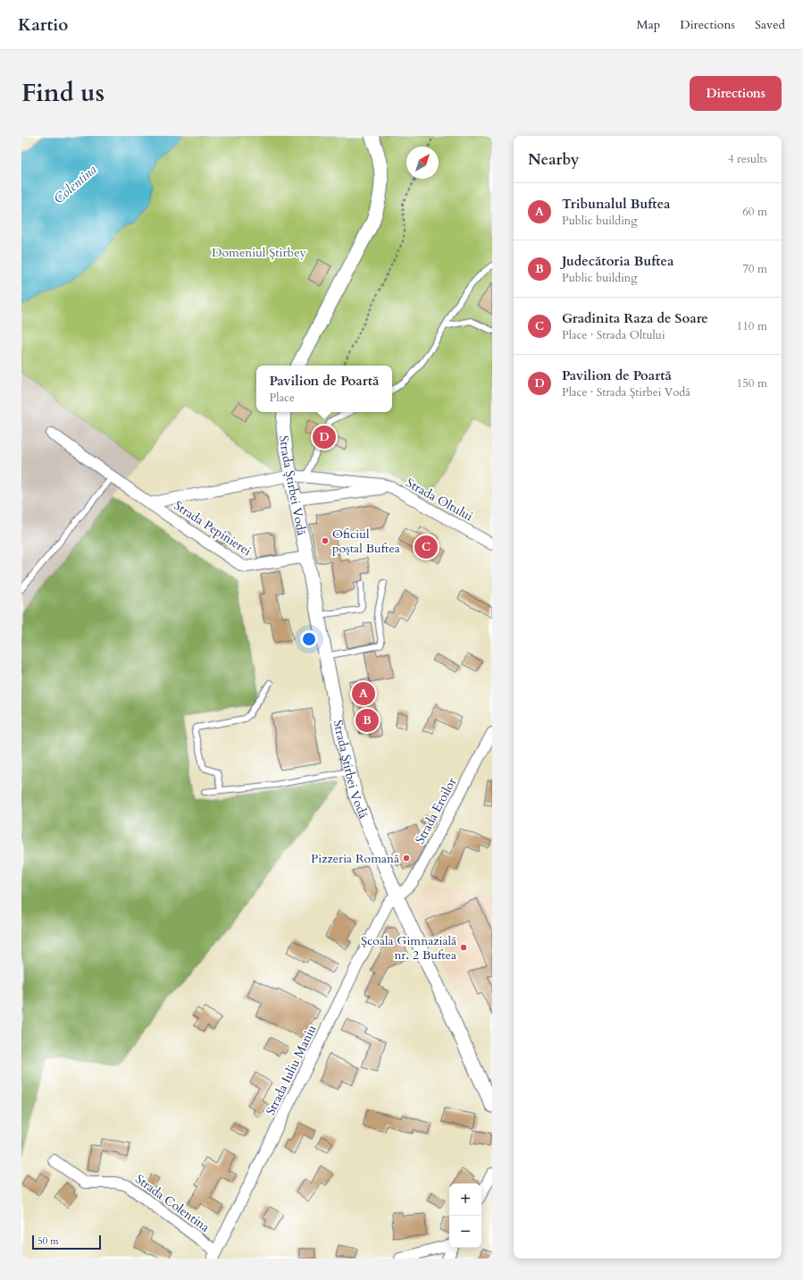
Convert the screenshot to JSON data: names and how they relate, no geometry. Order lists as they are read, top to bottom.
{
  "streets": {
    "street": [
      "Strada Știrbei Vodă",
      "Strada Oltului",
      "Strada Pepinierei",
      "Strada Eroilor",
      "Strada Iuliu Maniu",
      "Strada Colentina"
    ]
  },
  "crossings": [
    ["Strada Știrbei Vodă", "Strada Oltului"],
    ["Strada Știrbei Vodă", "Strada Pepinierei"],
    ["Strada Știrbei Vodă", "Strada Eroilor"],
    ["Strada Știrbei Vodă", "Strada Iuliu Maniu"],
    ["Strada Oltului", "Strada Pepinierei"],
    ["Strada Eroilor", "Strada Iuliu Maniu"],
    ["Strada Iuliu Maniu", "Strada Colentina"]
  ],
  "water": ["Colentina"],
  "parks": ["Domeniul Știrbey"],
  "places": ["Oficiul poștal Buftea", "Pizzeria Romană", "Școala Gimnazială nr. 2 Buftea"],
  "scale_bar": "50 m",
  "north": "top right",
  "page": {
    "header": "Kartio",
    "nav": ["Map", "Directions", "Saved"],
    "title": "Find us",
    "buttons": "Directions",
    "heading": ["Nearby", "4 results"],
    "list": [
      {
        "mark": "A",
        "name": "Tribunalul Buftea",
        "note": "Public building",
        "value": "60 m"
      },
      {
        "mark": "B",
        "name": "Judecătoria Buftea",
        "note": "Public building",
        "value": "70 m"
      },
      {
        "mark": "C",
        "name": "Gradinita Raza de Soare",
        "note": "Place · Strada Oltului",
        "value": "110 m"
      },
      {
        "mark": "D",
        "name": "Pavilion de Poartă",
        "note": "Place · Strada Știrbei Vodă",
        "value": "150 m"
      }
    ],
    "popup": ["Pavilion de Poartă", "Place"],
    "pins": [
      "D",
      "C",
      "A",
      "B"
    ],
    "map_buttons": ["+", "−"],
    "scale": "50 m"
  }
}
